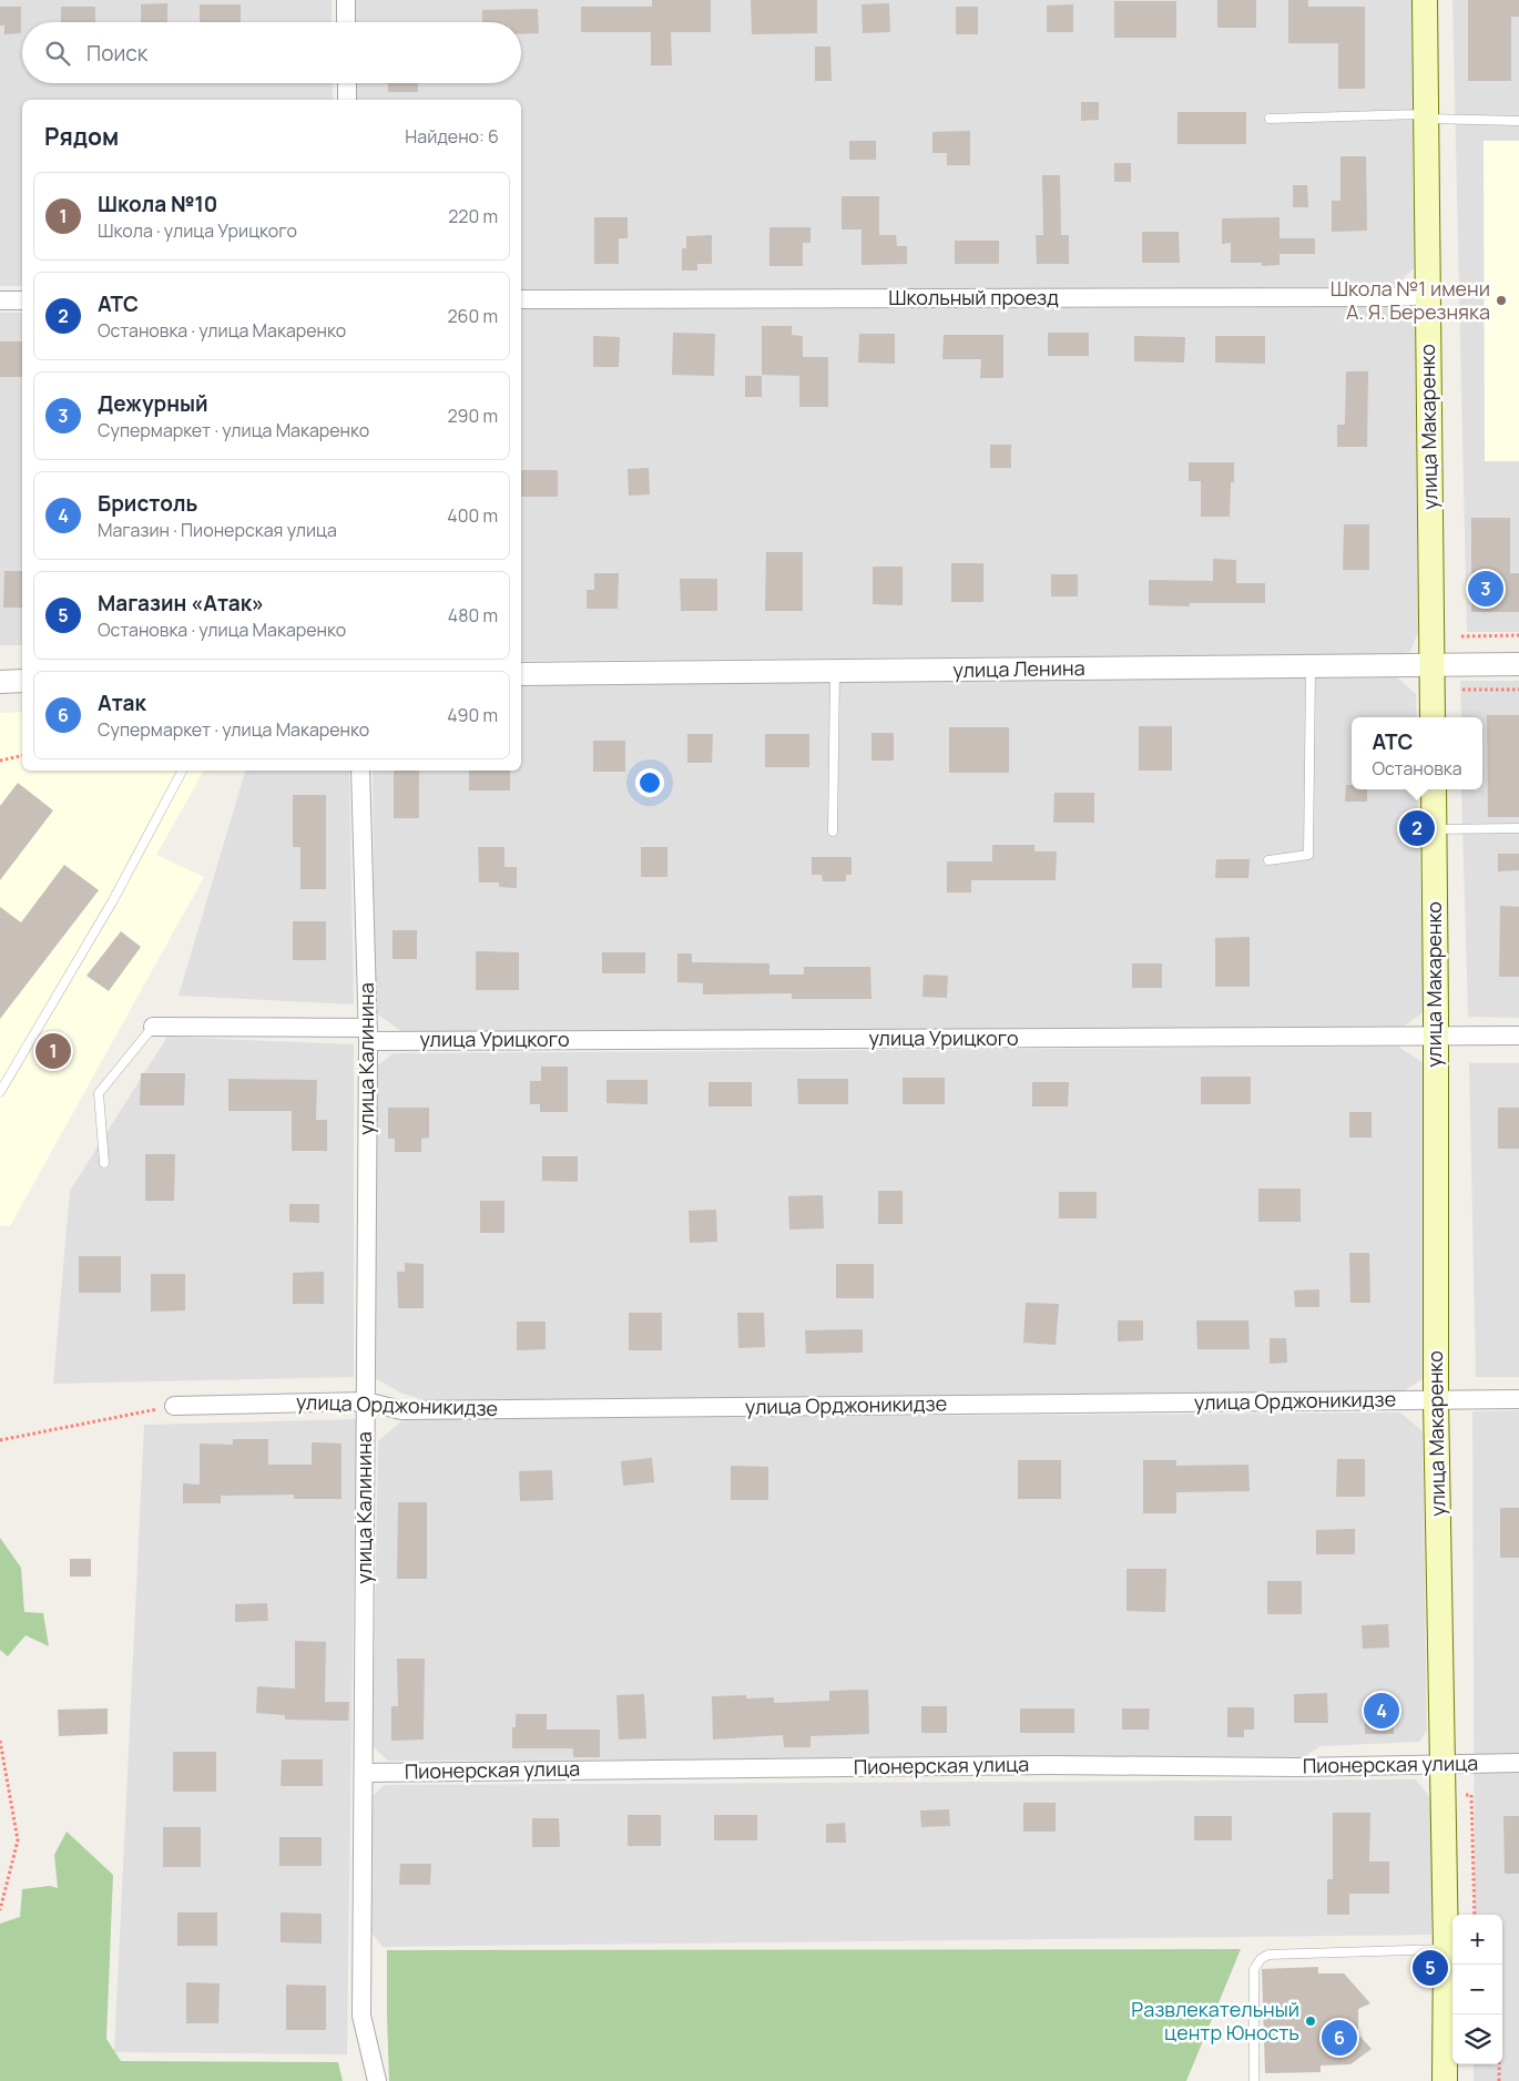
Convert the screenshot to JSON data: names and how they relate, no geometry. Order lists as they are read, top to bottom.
{
  "streets": {
    "main road": ["улица Макаренко"],
    "street": [
      "Школьный проезд",
      "улица Ленина",
      "улица Урицкого",
      "улица Калинина",
      "улица Орджоникидзе",
      "Пионерская улица"
    ]
  },
  "crossings": [
    ["Школьный проезд", "улица Макаренко"],
    ["улица Макаренко", "улица Ленина"],
    ["улица Макаренко", "улица Урицкого"],
    ["улица Макаренко", "улица Орджоникидзе"],
    ["улица Макаренко", "Пионерская улица"],
    ["улица Урицкого", "улица Калинина"],
    ["улица Калинина", "улица Орджоникидзе"],
    ["улица Калинина", "Пионерская улица"]
  ],
  "places": ["Школа №1 имени А. Я. Березняка", "Развлекательный центр Юность"],
  "page": {
    "search": "Поиск",
    "heading": ["Рядом", "Найдено: 6"],
    "list": [
      {
        "mark": "1",
        "name": "Школа №10",
        "note": "Школа · улица Урицкого",
        "value": "220 m"
      },
      {
        "mark": "2",
        "name": "АТС",
        "note": "Остановка · улица Макаренко",
        "value": "260 m"
      },
      {
        "mark": "3",
        "name": "Дежурный",
        "note": "Супермаркет · улица Макаренко",
        "value": "290 m"
      },
      {
        "mark": "4",
        "name": "Бристоль",
        "note": "Магазин · Пионерская улица",
        "value": "400 m"
      },
      {
        "mark": "5",
        "name": "Магазин «Атак»",
        "note": "Остановка · улица Макаренко",
        "value": "480 m"
      },
      {
        "mark": "6",
        "name": "Атак",
        "note": "Супермаркет · улица Макаренко",
        "value": "490 m"
      }
    ],
    "pins": [
      "3",
      "2",
      "1",
      "4",
      "5",
      "6"
    ],
    "popup": ["АТС", "Остановка"],
    "map_buttons": ["+", "−"]
  }
}
